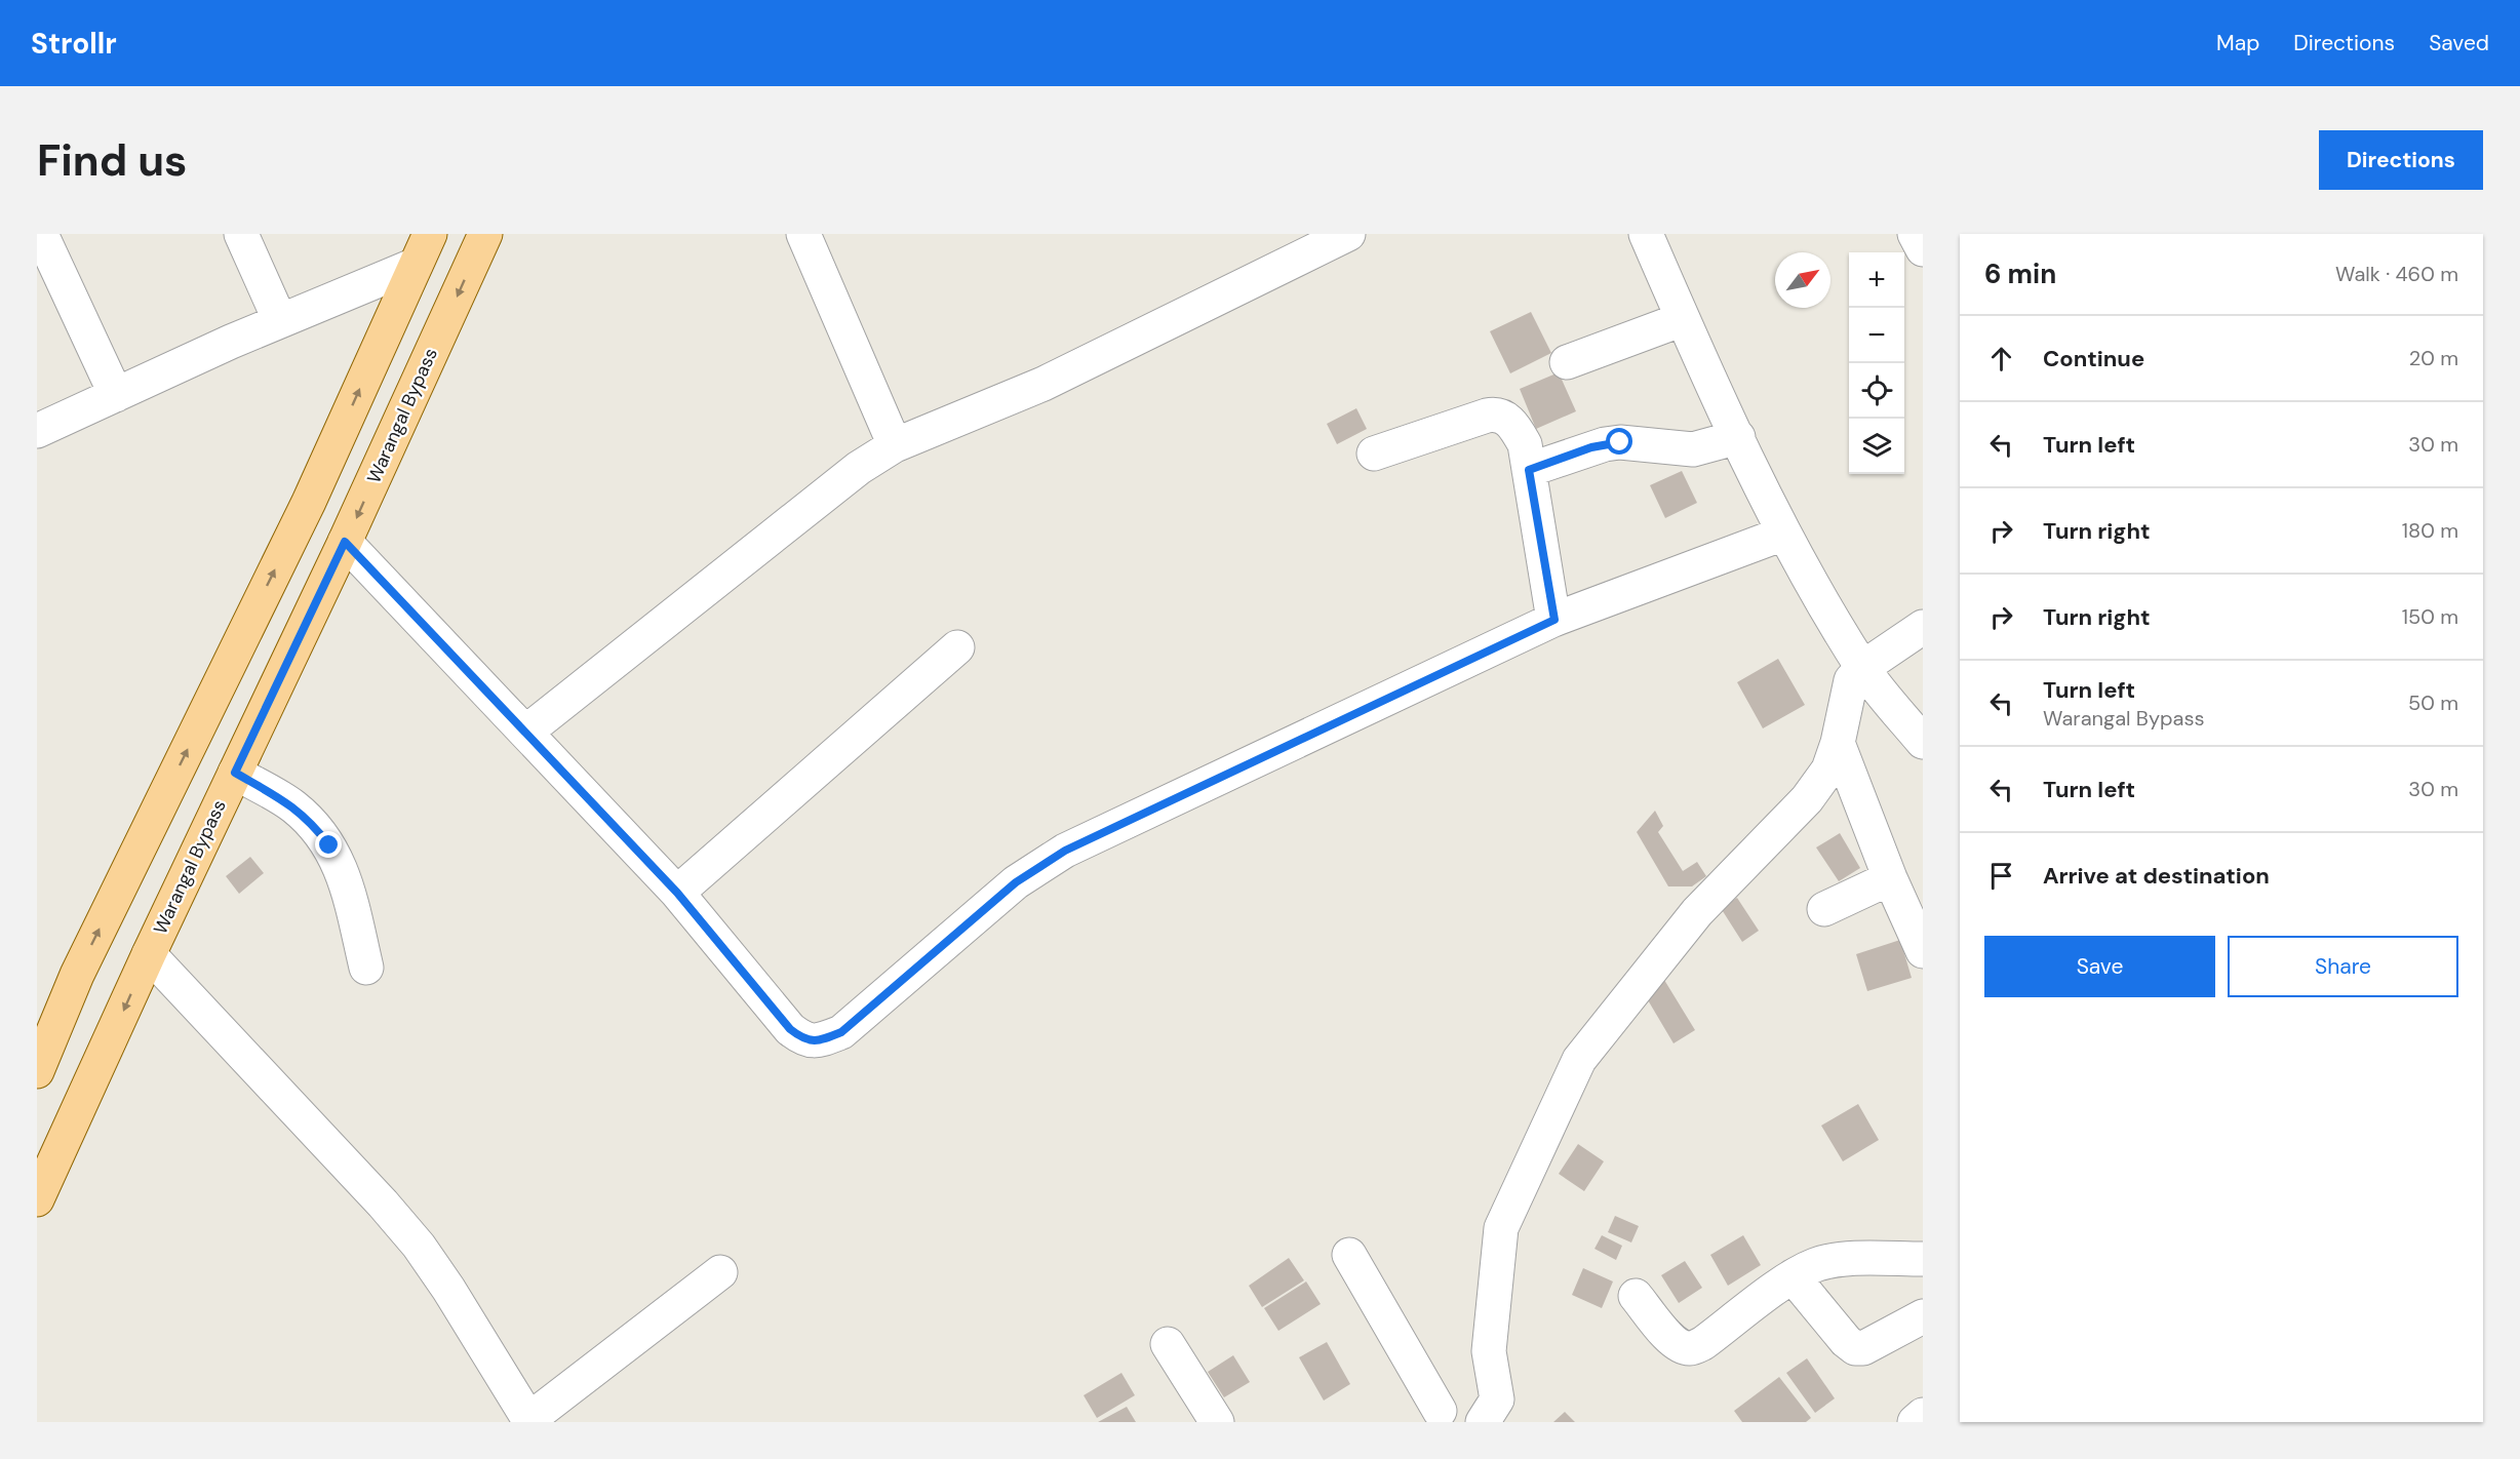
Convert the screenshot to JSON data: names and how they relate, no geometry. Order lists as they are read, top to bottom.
{
  "streets": {
    "main road": ["Warangal Bypass"]
  },
  "north": "top right",
  "page": {
    "header": "Strollr",
    "nav": ["Map", "Directions", "Saved"],
    "buttons": [
      "Directions",
      ["Save", "Share"]
    ],
    "title": "Find us",
    "heading": ["6 min", "Walk · 460 m"],
    "map_buttons": ["+", "−"],
    "list": [
      ["Continue", "20 m"],
      ["Turn left", "30 m"],
      ["Turn right", "180 m"],
      ["Turn right", "150 m"],
      ["Turn left", "Warangal Bypass", "50 m"],
      ["Turn left", "30 m"],
      "Arrive at destination"
    ]
  }
}
